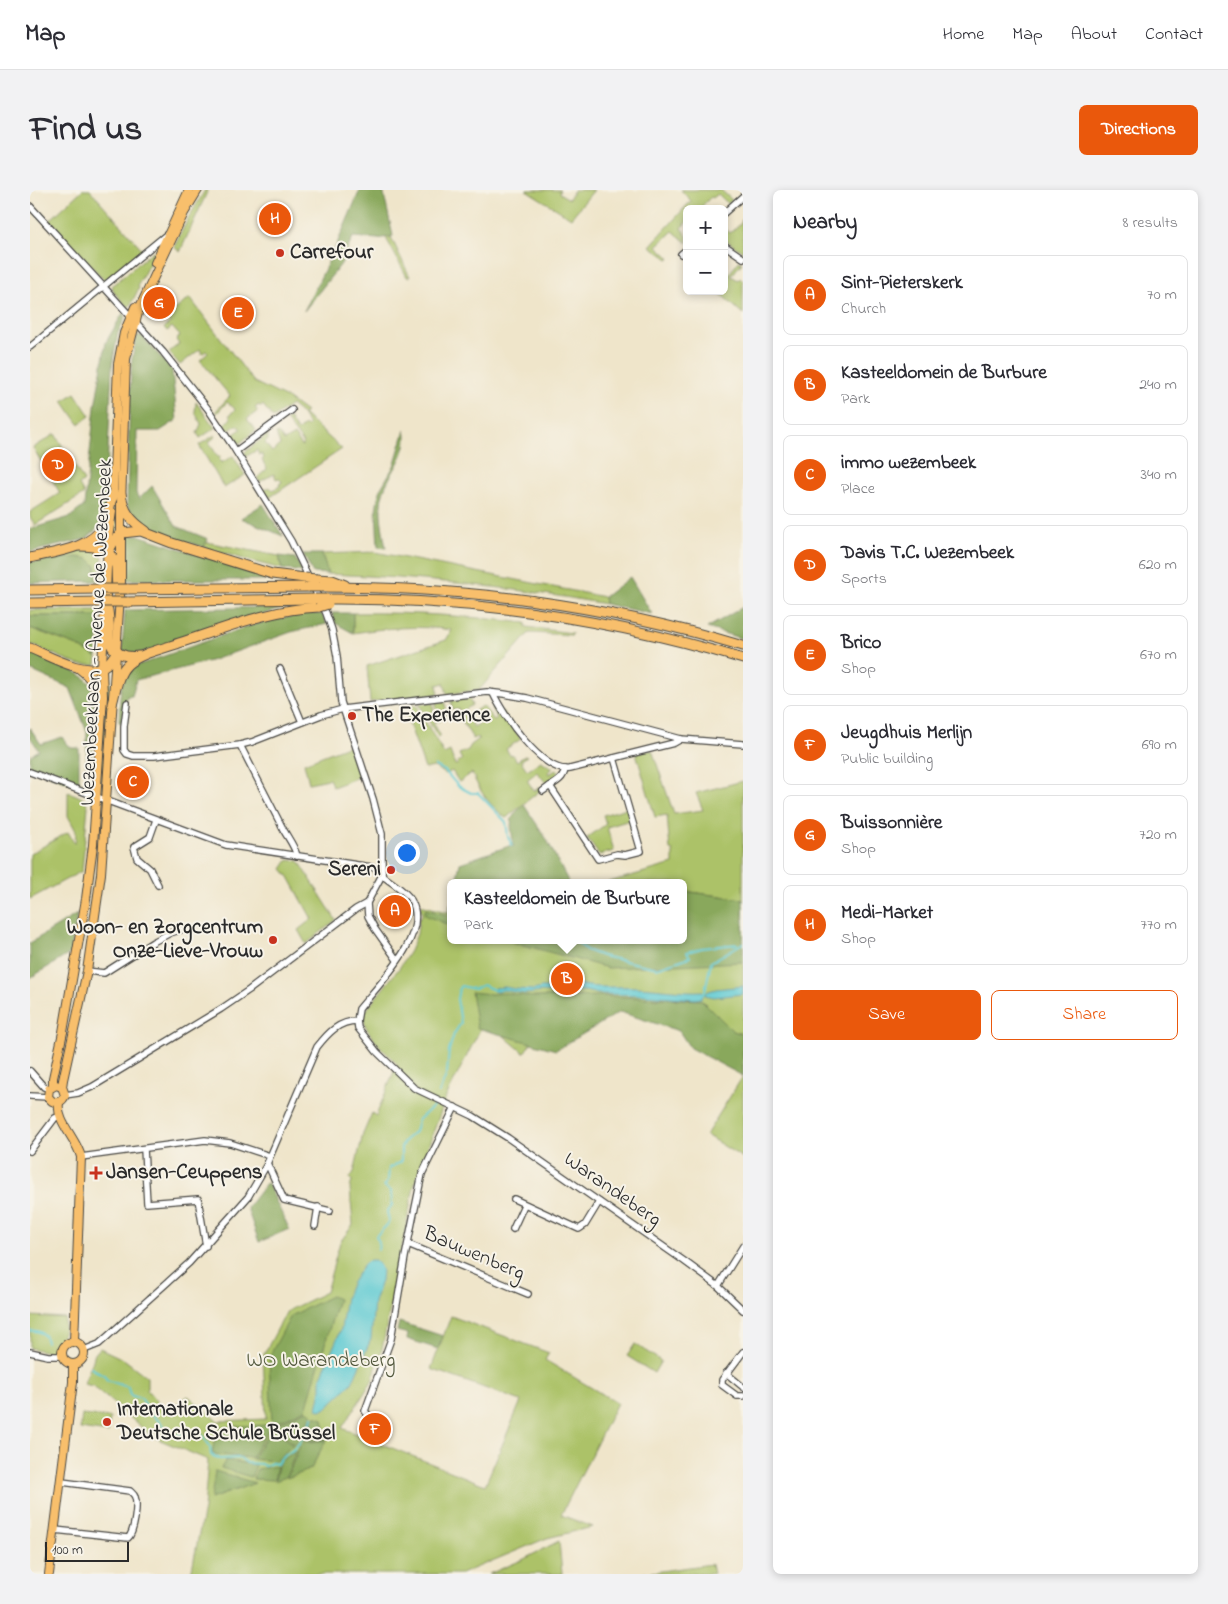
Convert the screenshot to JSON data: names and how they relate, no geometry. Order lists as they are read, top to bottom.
{
  "streets": {
    "main road": ["Wezembeeklaan - Avenue de Wezembeek"],
    "street": ["Warandeberg", "Bauwenberg"]
  },
  "parks": ["WO Warandeberg"],
  "places": {
    "other": [
      "Carrefour",
      "The Experience",
      "Sereni",
      "Woon- en Zorgcentrum Onze-Lieve-Vrouw",
      "Internationale Deutsche Schule Brüssel"
    ],
    "health": ["Jansen-Ceuppens"]
  },
  "scale_bar": "100 m",
  "page": {
    "header": "Map",
    "nav": [
      "Home",
      "Map",
      "About",
      "Contact"
    ],
    "title": "Find us",
    "buttons": [
      "Directions",
      ["Save", "Share"]
    ],
    "heading": ["Nearby", "8 results"],
    "pins": [
      "H",
      "G",
      "E",
      "D",
      "C",
      "A",
      "B",
      "F"
    ],
    "map_buttons": ["+", "−"],
    "list": [
      {
        "mark": "A",
        "name": "Sint-Pieterskerk",
        "note": "Church",
        "value": "70 m"
      },
      {
        "mark": "B",
        "name": "Kasteeldomein de Burbure",
        "note": "Park",
        "value": "240 m"
      },
      {
        "mark": "C",
        "name": "immo wezembeek",
        "note": "Place",
        "value": "340 m"
      },
      {
        "mark": "D",
        "name": "Davis T.C. Wezembeek",
        "note": "Sports",
        "value": "620 m"
      },
      {
        "mark": "E",
        "name": "Brico",
        "note": "Shop",
        "value": "670 m"
      },
      {
        "mark": "F",
        "name": "Jeugdhuis Merlijn",
        "note": "Public building",
        "value": "690 m"
      },
      {
        "mark": "G",
        "name": "Buissonnière",
        "note": "Shop",
        "value": "720 m"
      },
      {
        "mark": "H",
        "name": "Medi-Market",
        "note": "Shop",
        "value": "770 m"
      }
    ],
    "popup": ["Kasteeldomein de Burbure", "Park"],
    "scale": "100 m"
  }
}
